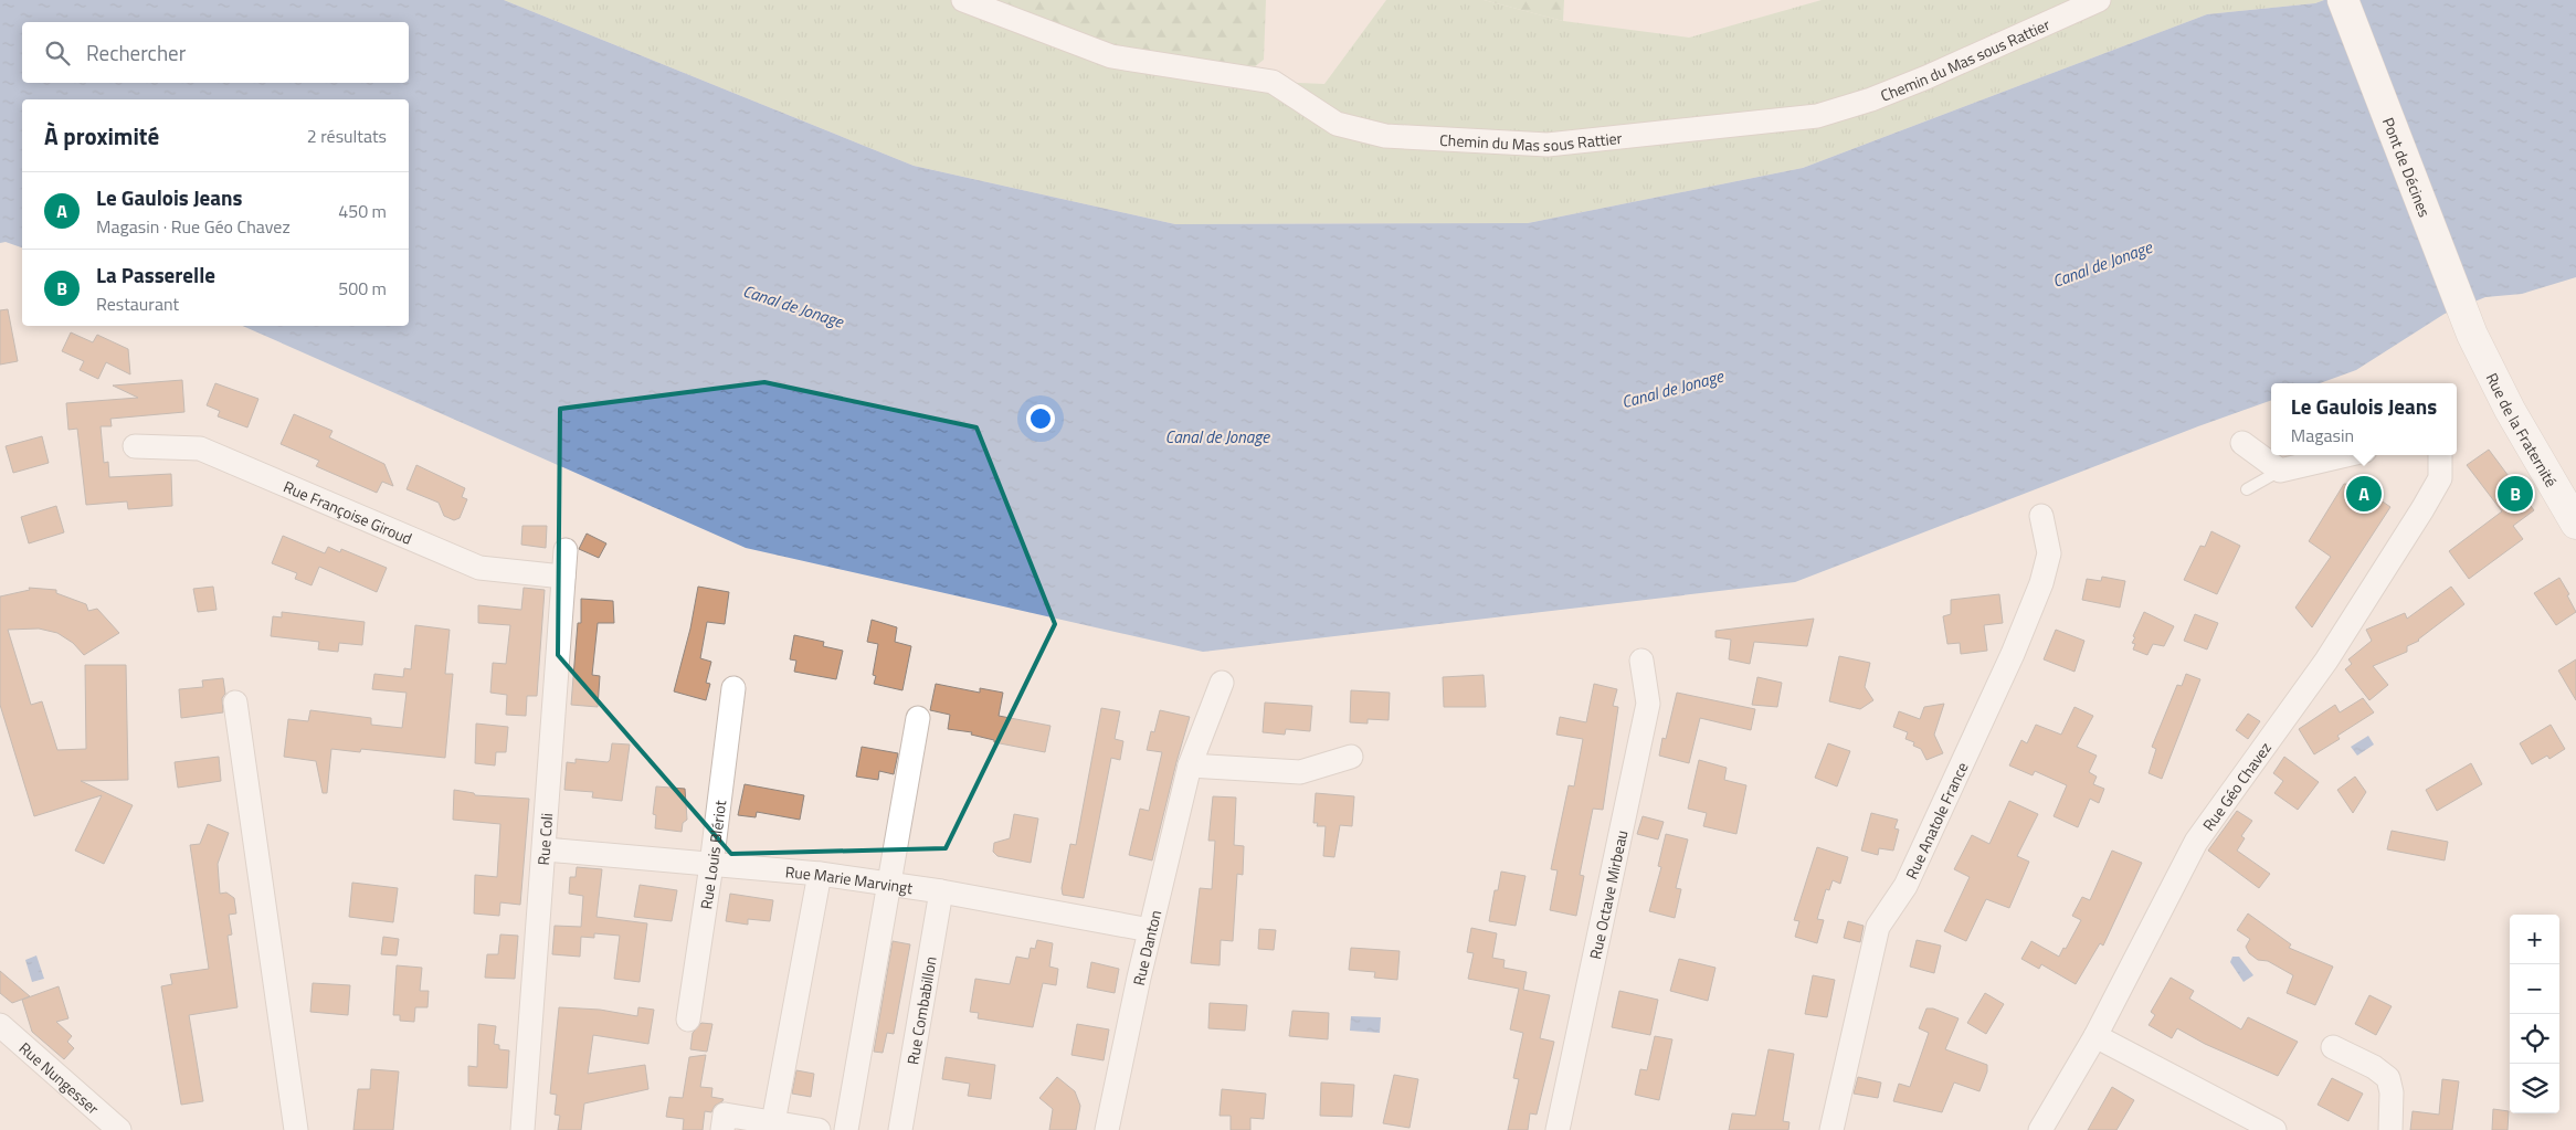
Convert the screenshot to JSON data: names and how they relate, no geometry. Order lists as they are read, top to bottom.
{
  "streets": {
    "street": [
      "Chemin du Mas sous Rattier",
      "Pont de Décines",
      "Rue de la Fraternité",
      "Rue Françoise Giroud",
      "Rue Géo Chavez",
      "Rue Anatole France",
      "Rue Coli",
      "Rue Louis Blériot",
      "Rue Marie Marvingt",
      "Rue Octave Mirbeau",
      "Rue Danton",
      "Rue Combabillon",
      "Rue Nungesser"
    ]
  },
  "crossings": [
    ["Pont de Décines", "Rue de la Fraternité"],
    ["Rue Françoise Giroud", "Rue Coli"],
    ["Rue Coli", "Rue Marie Marvingt"],
    ["Rue Louis Blériot", "Rue Marie Marvingt"],
    ["Rue Marie Marvingt", "Rue Danton"],
    ["Rue Marie Marvingt", "Rue Combabillon"]
  ],
  "water": ["Canal de Jonage"],
  "page": {
    "search": "Rechercher",
    "heading": ["À proximité", "2 résultats"],
    "list": [
      {
        "mark": "A",
        "name": "Le Gaulois Jeans",
        "note": "Magasin · Rue Géo Chavez",
        "value": "450 m"
      },
      {
        "mark": "B",
        "name": "La Passerelle",
        "note": "Restaurant",
        "value": "500 m"
      }
    ],
    "popup": ["Le Gaulois Jeans", "Magasin"],
    "pins": ["A", "B"],
    "map_buttons": ["+", "−"]
  }
}
